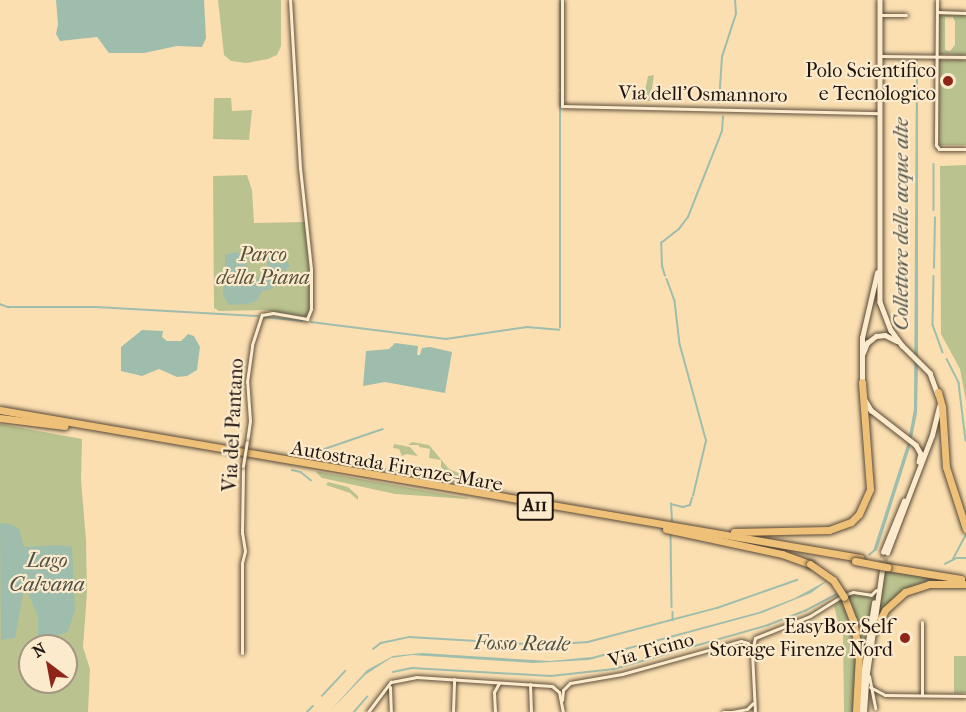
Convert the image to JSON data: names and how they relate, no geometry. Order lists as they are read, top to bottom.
{
  "streets": {
    "highway": ["Autostrada Firenze-Mare", "A11"],
    "street": ["Via dell'Osmannoro", "Via del Pantano", "Via Ticino"]
  },
  "water": ["Collettore delle acque alte", "Lago Calvana", "Fosso Reale"],
  "parks": ["Parco della Piana"],
  "places": ["Polo Scientifico e Tecnologico", "EasyBox Self Storage Firenze Nord"],
  "north": "top left"
}
